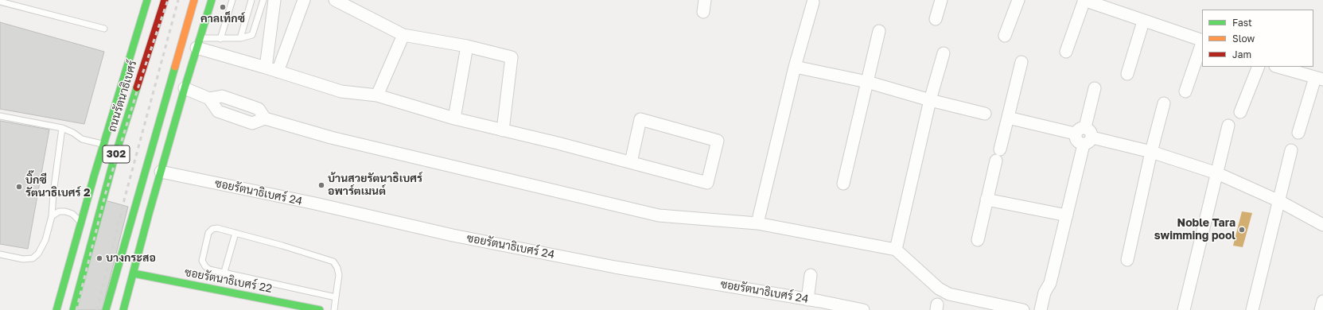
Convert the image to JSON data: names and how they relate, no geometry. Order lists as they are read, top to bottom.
{
  "streets": {
    "main road": ["ถนนรัตนาธิเบศร์", "302", "ซอยรัตนาธิเบศร์ 22"],
    "street": ["ซอยรัตนาธิเบศร์ 24"]
  },
  "places": [
    "คาลเท็กซ์",
    "บ้านสวยรัตนาธิเบศร์ อพาร์ตเมนต์",
    "บิ๊กซี รัตนาธิเบศร์ 2",
    "Noble Tara swimming pool",
    "บางกระสอ"
  ],
  "legend": ["Fast", "Slow", "Jam"]
}
